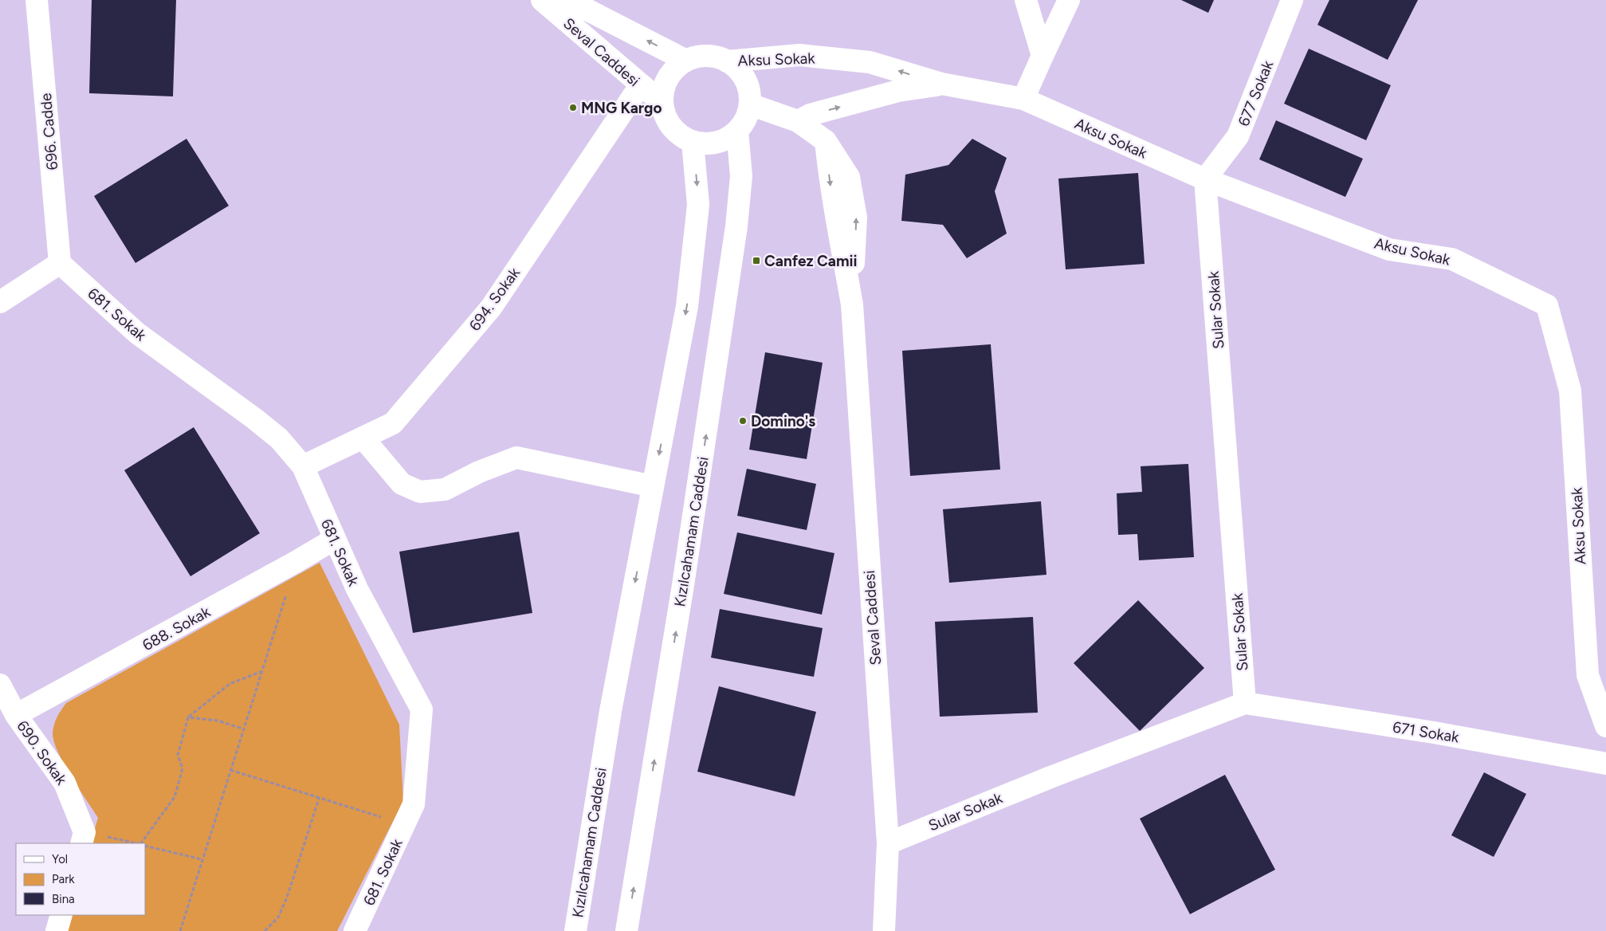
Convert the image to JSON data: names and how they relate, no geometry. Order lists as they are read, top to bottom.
{
  "streets": {
    "street": [
      "Seval Caddesi",
      "Aksu Sokak",
      "677 Sokak",
      "696. Cadde",
      "694. Sokak",
      "Sular Sokak",
      "681. Sokak",
      "Kızılcahamam Caddesi",
      "688. Sokak",
      "671 Sokak",
      "690. Sokak"
    ]
  },
  "crossings": [
    ["Seval Caddesi", "Aksu Sokak"],
    ["Seval Caddesi", "694. Sokak"],
    ["Seval Caddesi", "Sular Sokak"],
    ["Seval Caddesi", "Kızılcahamam Caddesi"],
    ["Aksu Sokak", "677 Sokak"],
    ["Aksu Sokak", "Sular Sokak"],
    ["Aksu Sokak", "Kızılcahamam Caddesi"],
    ["677 Sokak", "Sular Sokak"],
    ["696. Cadde", "681. Sokak"],
    ["694. Sokak", "681. Sokak"],
    ["Sular Sokak", "671 Sokak"],
    ["681. Sokak", "688. Sokak"],
    ["688. Sokak", "690. Sokak"]
  ],
  "places": {
    "other": ["MNG Kargo", "Domino's"],
    "transit": ["Canfez Camii"]
  },
  "legend": ["Yol", "Park", "Bina"]
}
